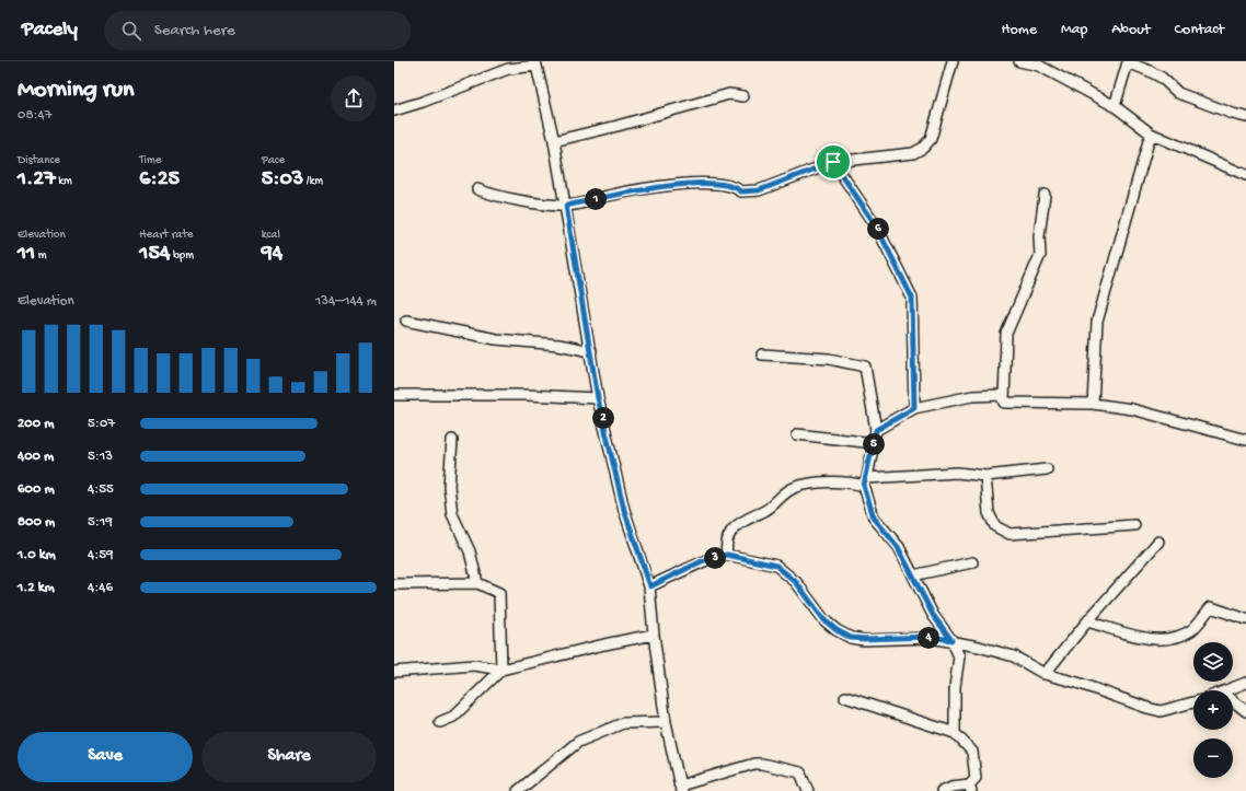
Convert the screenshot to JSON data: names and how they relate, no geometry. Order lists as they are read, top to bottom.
{
  "page": {
    "header": "Pacely",
    "search": "Search here",
    "nav": [
      "Home",
      "Map",
      "About",
      "Contact"
    ],
    "heading": ["Morning run", "08:47"],
    "stats": [
      ["Distance", "1.27 km"],
      ["Time", "6:25"],
      ["Pace", "5:03 /km"],
      ["Elevation", "11 m"],
      ["Heart rate", "154 bpm"],
      ["kcal", "94"]
    ],
    "pins": [
      "1",
      "6",
      "2",
      "5",
      "3",
      "4"
    ],
    "chart": ["Elevation", "134–144 m"],
    "list": [
      {
        "name": "200 m",
        "note": "5:07"
      },
      {
        "name": "400 m",
        "note": "5:13"
      },
      {
        "name": "600 m",
        "note": "4:55"
      },
      {
        "name": "800 m",
        "note": "5:19"
      },
      {
        "name": "1.0 km",
        "note": "4:59"
      },
      {
        "name": "1.2 km",
        "note": "4:46"
      }
    ],
    "map_buttons": ["+", "−"],
    "buttons": ["Save", "Share"]
  }
}
